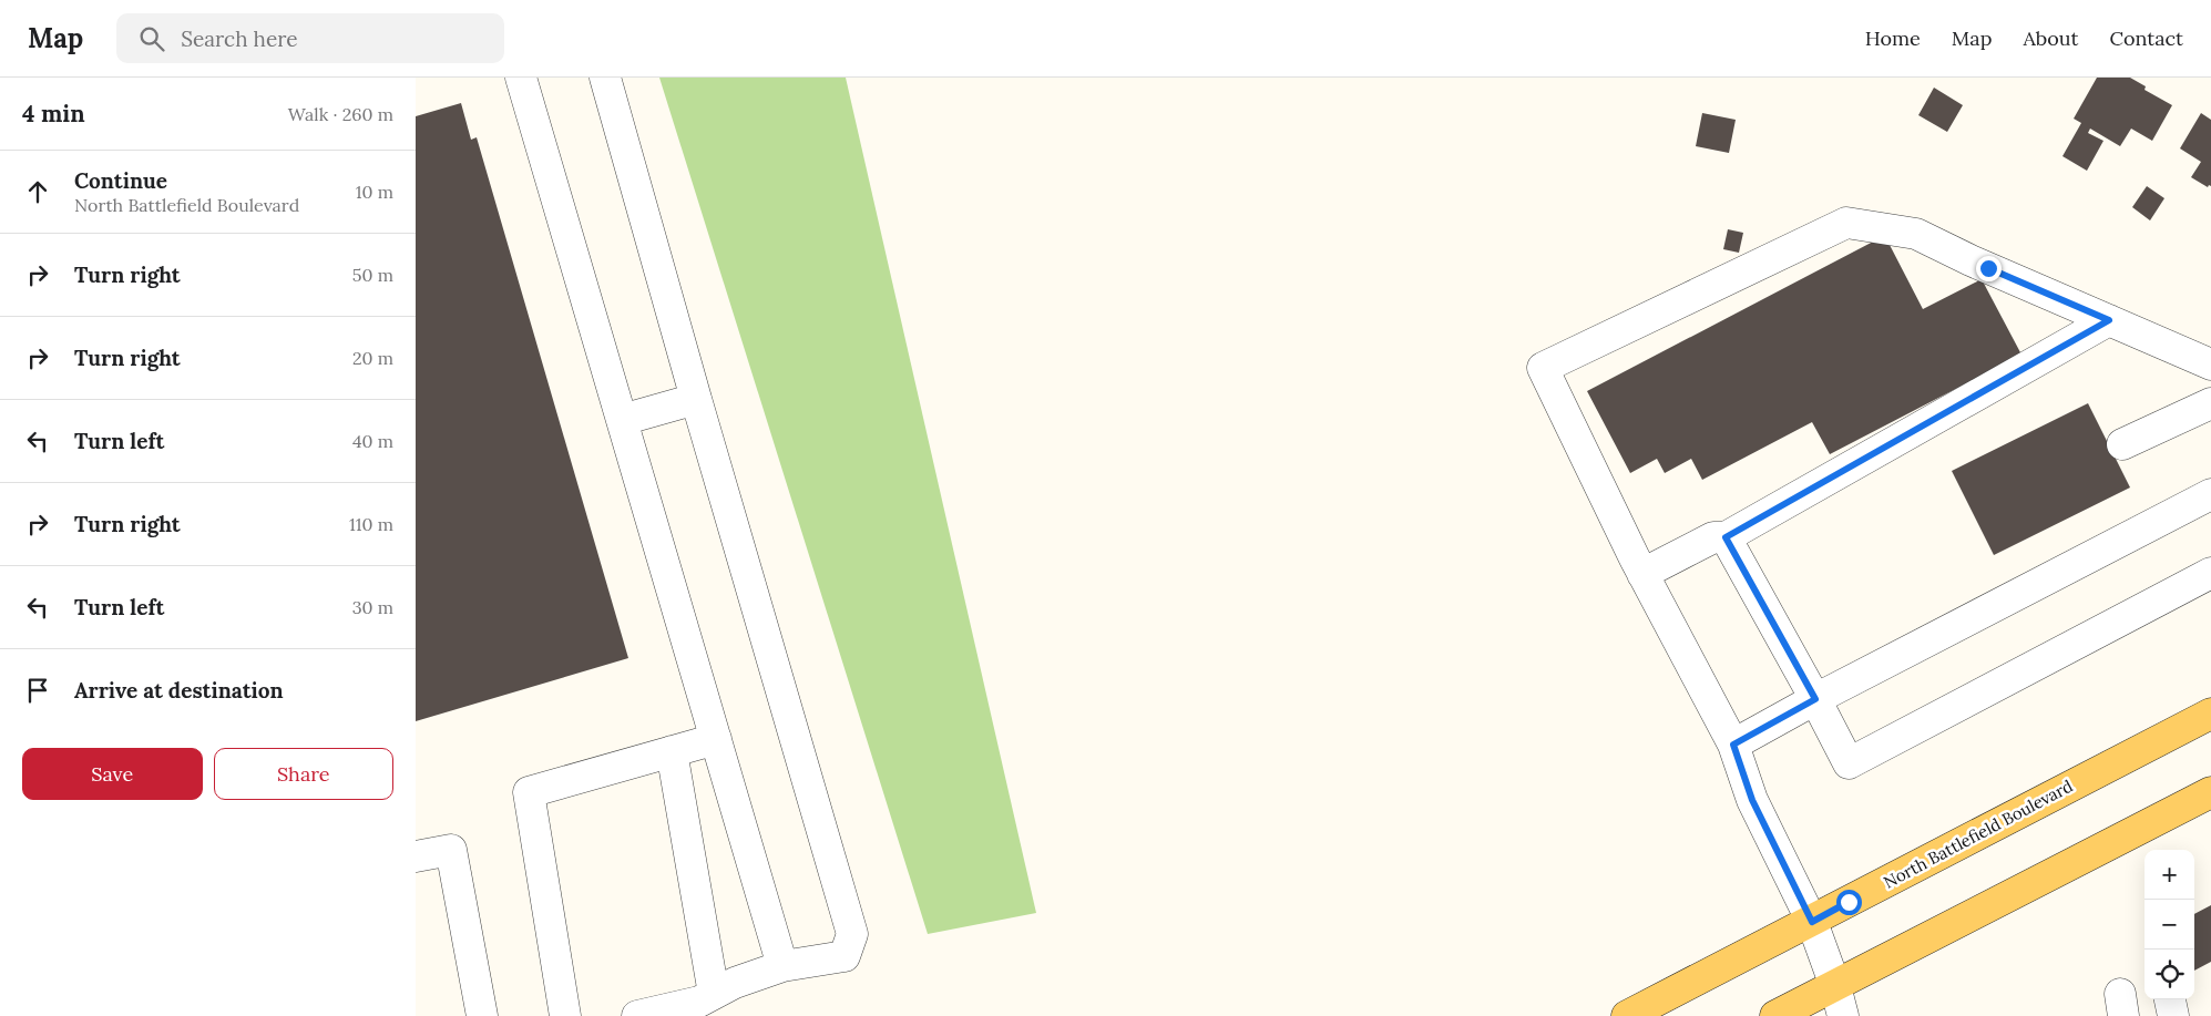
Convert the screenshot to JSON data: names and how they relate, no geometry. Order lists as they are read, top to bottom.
{
  "streets": {
    "main road": ["North Battlefield Boulevard"]
  },
  "page": {
    "header": "Map",
    "search": "Search here",
    "nav": [
      "Home",
      "Map",
      "About",
      "Contact"
    ],
    "heading": ["4 min", "Walk · 260 m"],
    "list": [
      ["Continue", "North Battlefield Boulevard", "10 m"],
      ["Turn right", "50 m"],
      ["Turn right", "20 m"],
      ["Turn left", "40 m"],
      ["Turn right", "110 m"],
      ["Turn left", "30 m"],
      "Arrive at destination"
    ],
    "buttons": ["Save", "Share"],
    "map_buttons": ["+", "−"]
  }
}
